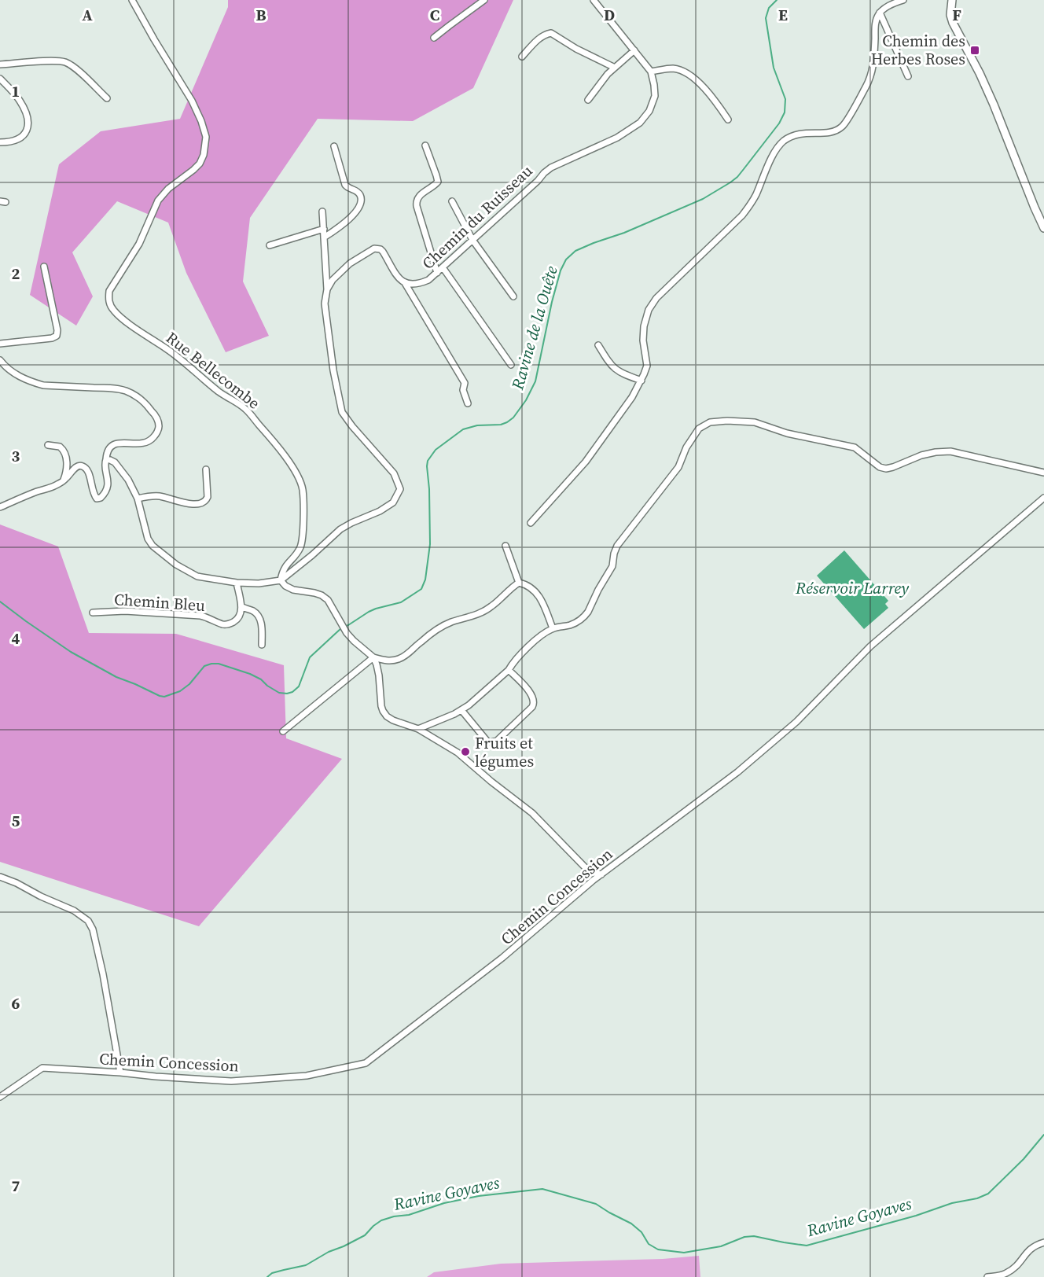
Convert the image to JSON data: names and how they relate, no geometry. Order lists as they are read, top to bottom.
{
  "streets": {
    "street": [
      "Chemin du Ruisseau",
      "Rue Bellecombe",
      "Chemin Bleu",
      "Chemin Concession"
    ]
  },
  "water": ["Ravine de la Ouête", "Réservoir Larrey", "Ravine Goyaves"],
  "places": {
    "transit": ["Chemin des Herbes Roses"],
    "other": ["Fruits et légumes"]
  },
  "grid": {
    "columns": [
      "A",
      "B",
      "C",
      "D",
      "E",
      "F"
    ],
    "rows": [
      "1",
      "2",
      "3",
      "4",
      "5",
      "6",
      "7"
    ]
  }
}
